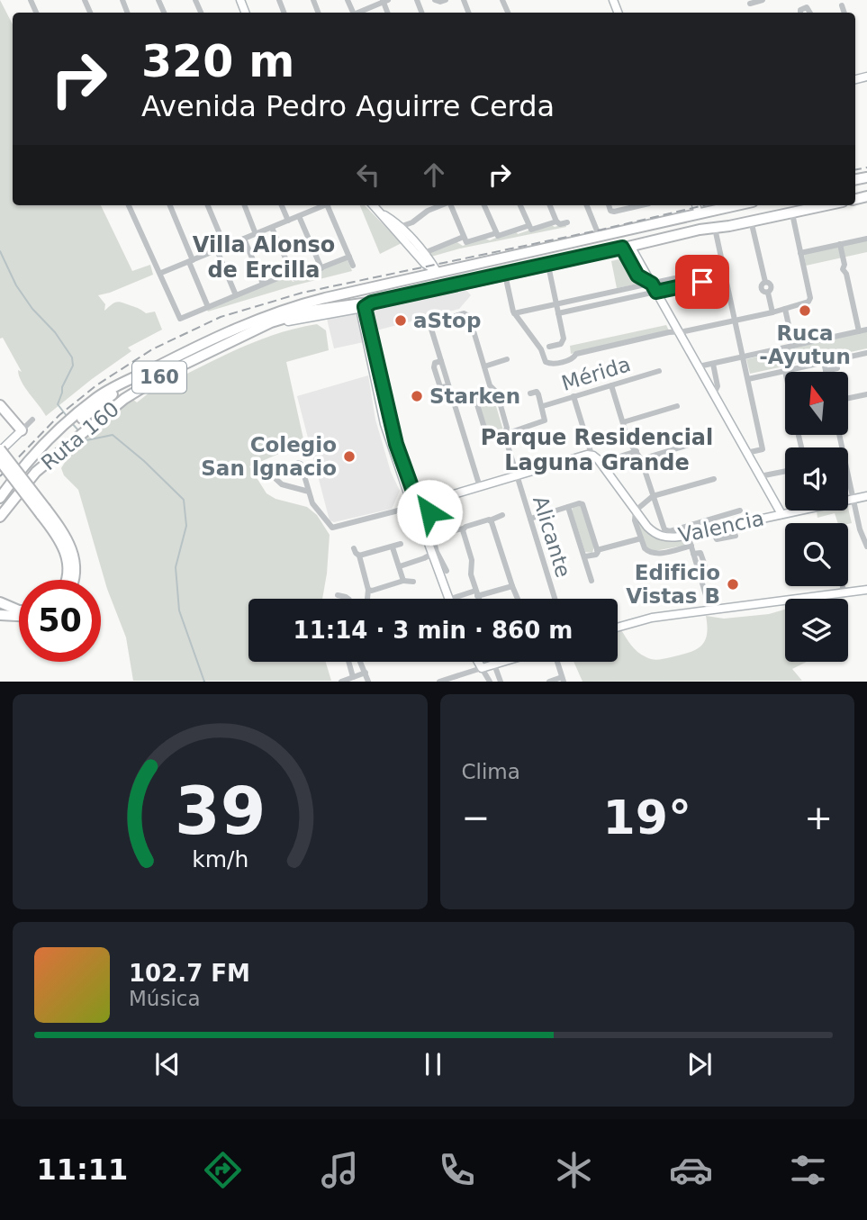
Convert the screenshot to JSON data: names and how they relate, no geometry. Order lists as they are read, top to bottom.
{
  "streets": {
    "highway": ["160", "Ruta 160"],
    "main road": ["Valencia"],
    "street": ["Mérida", "Alicante"]
  },
  "crossings": [
    ["160", "Ruta 160"]
  ],
  "districts": ["Villa Alonso de Ercilla", "Parque Residencial Laguna Grande"],
  "places": [
    "Ruca -Ayutun",
    "aStop",
    "Starken",
    "Colegio San Ignacio",
    "Edificio Vistas B"
  ],
  "north": "top",
  "page": {
    "turn": ["320 m", "Avenida Pedro Aguirre Cerda"],
    "limit": "50",
    "trip": "11:14 · 3 min · 860 m",
    "tile": "Clima",
    "heat": ["−", "19°", "+"],
    "song": ["102.7 FM", "Música"],
    "tabs": "11:11",
    "gauge": ["39", "km/h"]
  }
}
